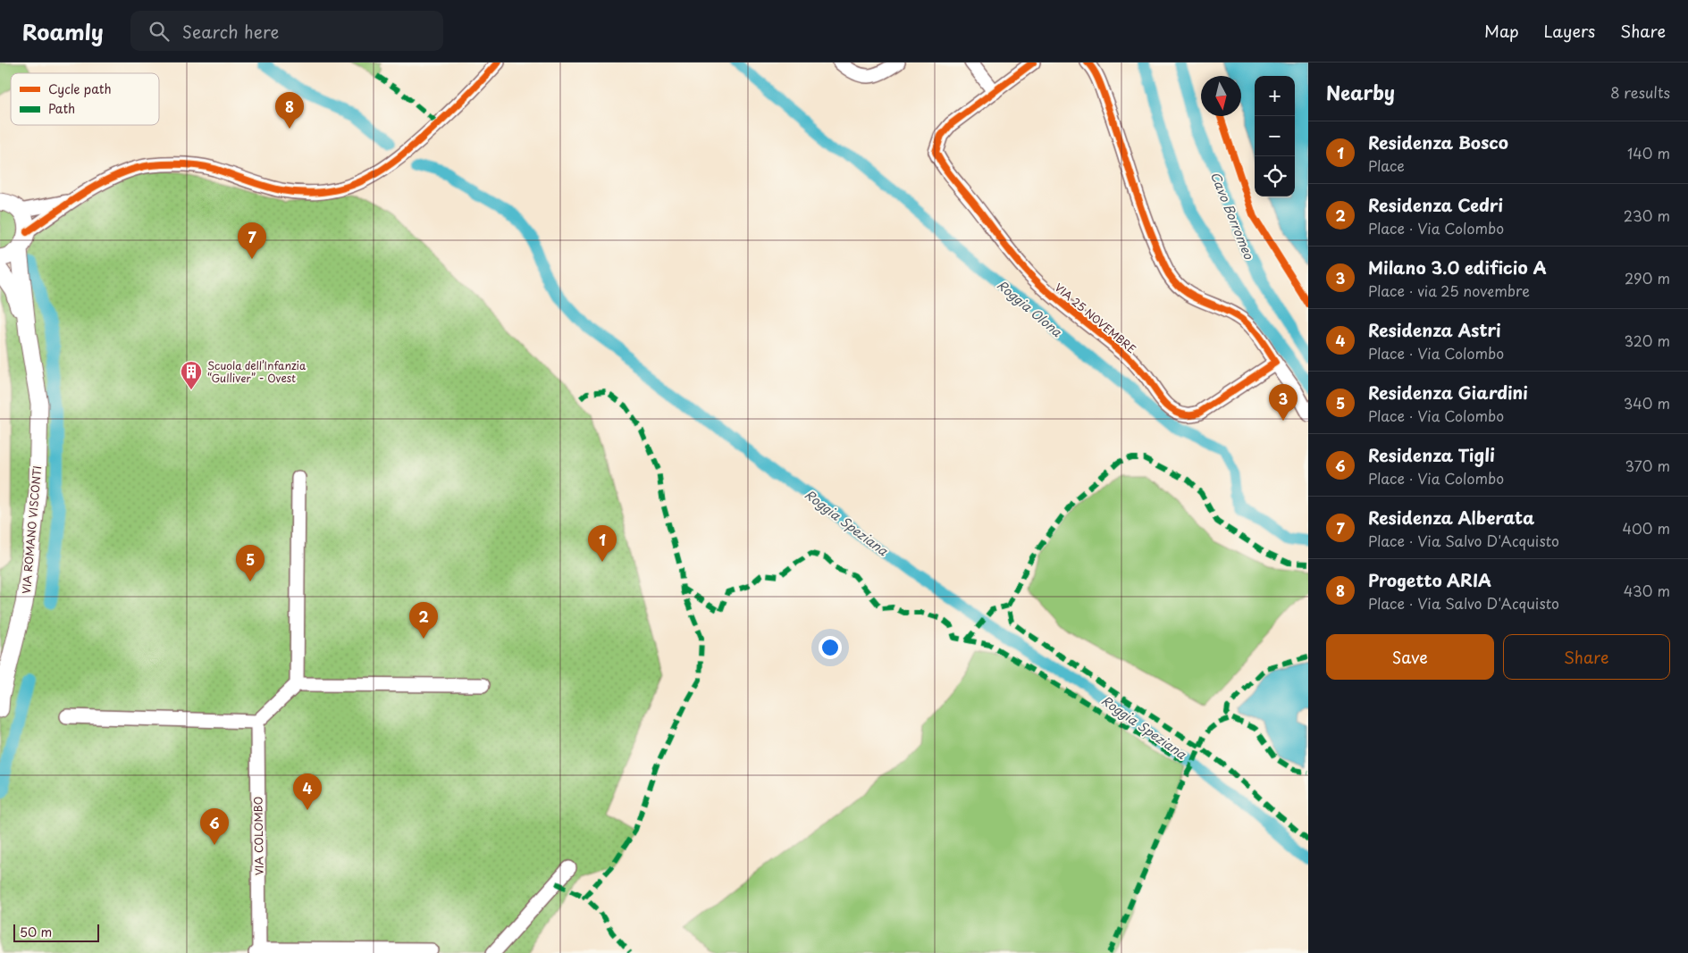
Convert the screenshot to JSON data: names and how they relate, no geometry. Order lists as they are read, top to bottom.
{
  "streets": {
    "street": ["VIA 25 NOVEMBRE", "VIA ROMANO VISCONTI", "VIA COLOMBO"]
  },
  "water": ["Cavo Borromeo", "Roggia Olona", "Roggia Speziana"],
  "places": {
    "building": ["Scuola dell’Infanzia “Gulliver” - Ovest"]
  },
  "legend": ["Cycle path", "Path"],
  "scale_bar": "50 m",
  "north": "bottom",
  "page": {
    "header": "Roamly",
    "search": "Search here",
    "nav": ["Map", "Layers", "Share"],
    "heading": ["Nearby", "8 results"],
    "map_buttons": ["+", "−"],
    "pins": [
      "8",
      "7",
      "3",
      "1",
      "5",
      "2",
      "4",
      "6"
    ],
    "list": [
      {
        "mark": "1",
        "name": "Residenza Bosco",
        "note": "Place",
        "value": "140 m"
      },
      {
        "mark": "2",
        "name": "Residenza Cedri",
        "note": "Place · Via Colombo",
        "value": "230 m"
      },
      {
        "mark": "3",
        "name": "Milano 3.0 edificio A",
        "note": "Place · via 25 novembre",
        "value": "290 m"
      },
      {
        "mark": "4",
        "name": "Residenza Astri",
        "note": "Place · Via Colombo",
        "value": "320 m"
      },
      {
        "mark": "5",
        "name": "Residenza Giardini",
        "note": "Place · Via Colombo",
        "value": "340 m"
      },
      {
        "mark": "6",
        "name": "Residenza Tigli",
        "note": "Place · Via Colombo",
        "value": "370 m"
      },
      {
        "mark": "7",
        "name": "Residenza Alberata",
        "note": "Place · Via Salvo D'Acquisto",
        "value": "400 m"
      },
      {
        "mark": "8",
        "name": "Progetto ARIA",
        "note": "Place · Via Salvo D'Acquisto",
        "value": "430 m"
      }
    ],
    "buttons": ["Save", "Share"],
    "scale": "50 m"
  }
}
